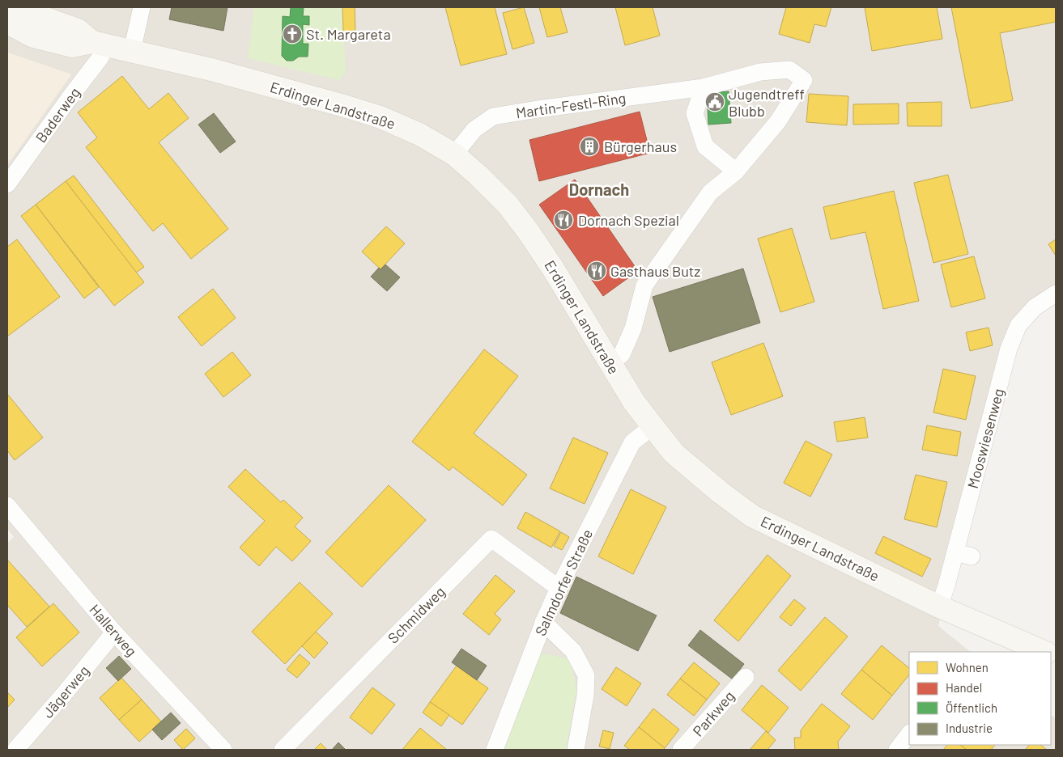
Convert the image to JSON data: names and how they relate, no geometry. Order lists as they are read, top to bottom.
{
  "streets": {
    "street": [
      "Erdinger Landstraße",
      "Martin-Festl-Ring",
      "Baderweg",
      "Mooswiesenweg",
      "Salmdorfer Straße",
      "Schmidweg",
      "Hallerweg",
      "Jägerweg",
      "Parkweg"
    ]
  },
  "crossings": [
    ["Erdinger Landstraße", "Martin-Festl-Ring"],
    ["Erdinger Landstraße", "Baderweg"],
    ["Erdinger Landstraße", "Mooswiesenweg"],
    ["Erdinger Landstraße", "Salmdorfer Straße"],
    ["Salmdorfer Straße", "Schmidweg"],
    ["Hallerweg", "Jägerweg"]
  ],
  "districts": ["Dornach"],
  "places": {
    "church": ["St. Margareta"],
    "public building": ["Jugendtreff Blubb"],
    "building": ["Bürgerhaus"],
    "restaurant": ["Dornach Spezial", "Gasthaus Butz"]
  },
  "legend": [
    "Wohnen",
    "Handel",
    "Öffentlich",
    "Industrie"
  ]
}
